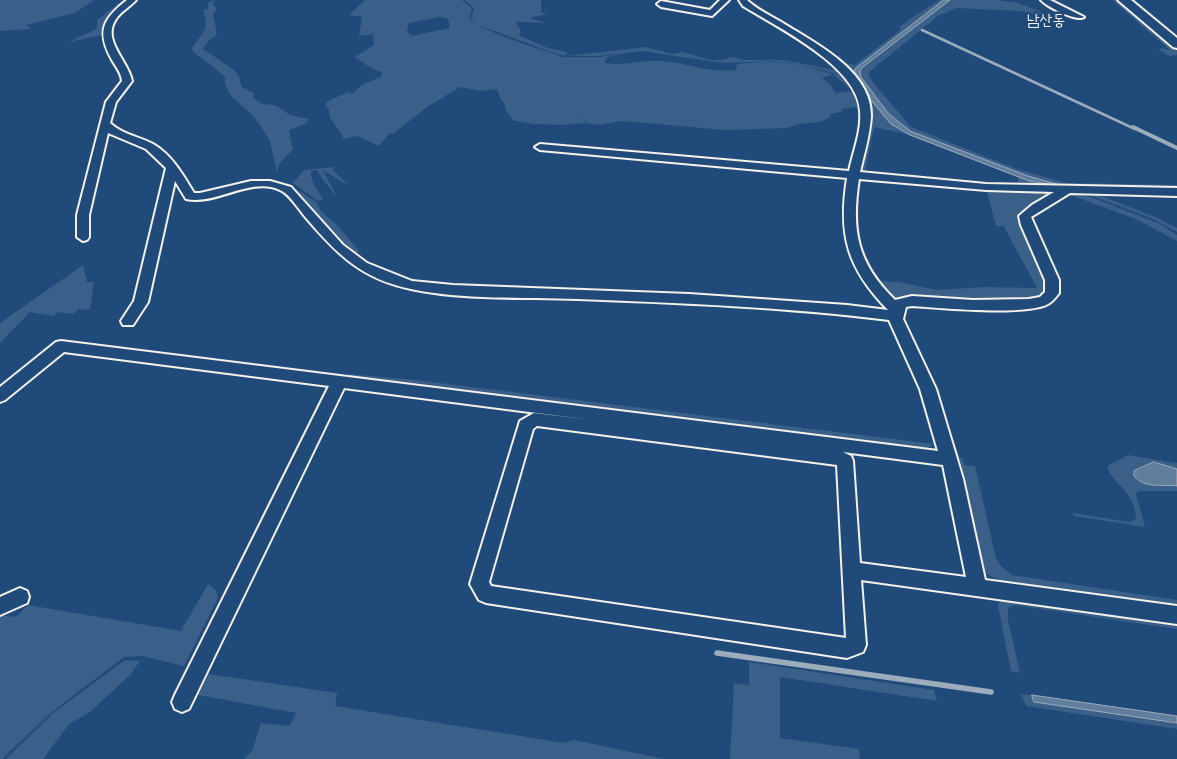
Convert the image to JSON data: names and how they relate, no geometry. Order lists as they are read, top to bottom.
{
  "districts": ["남산동"]
}
